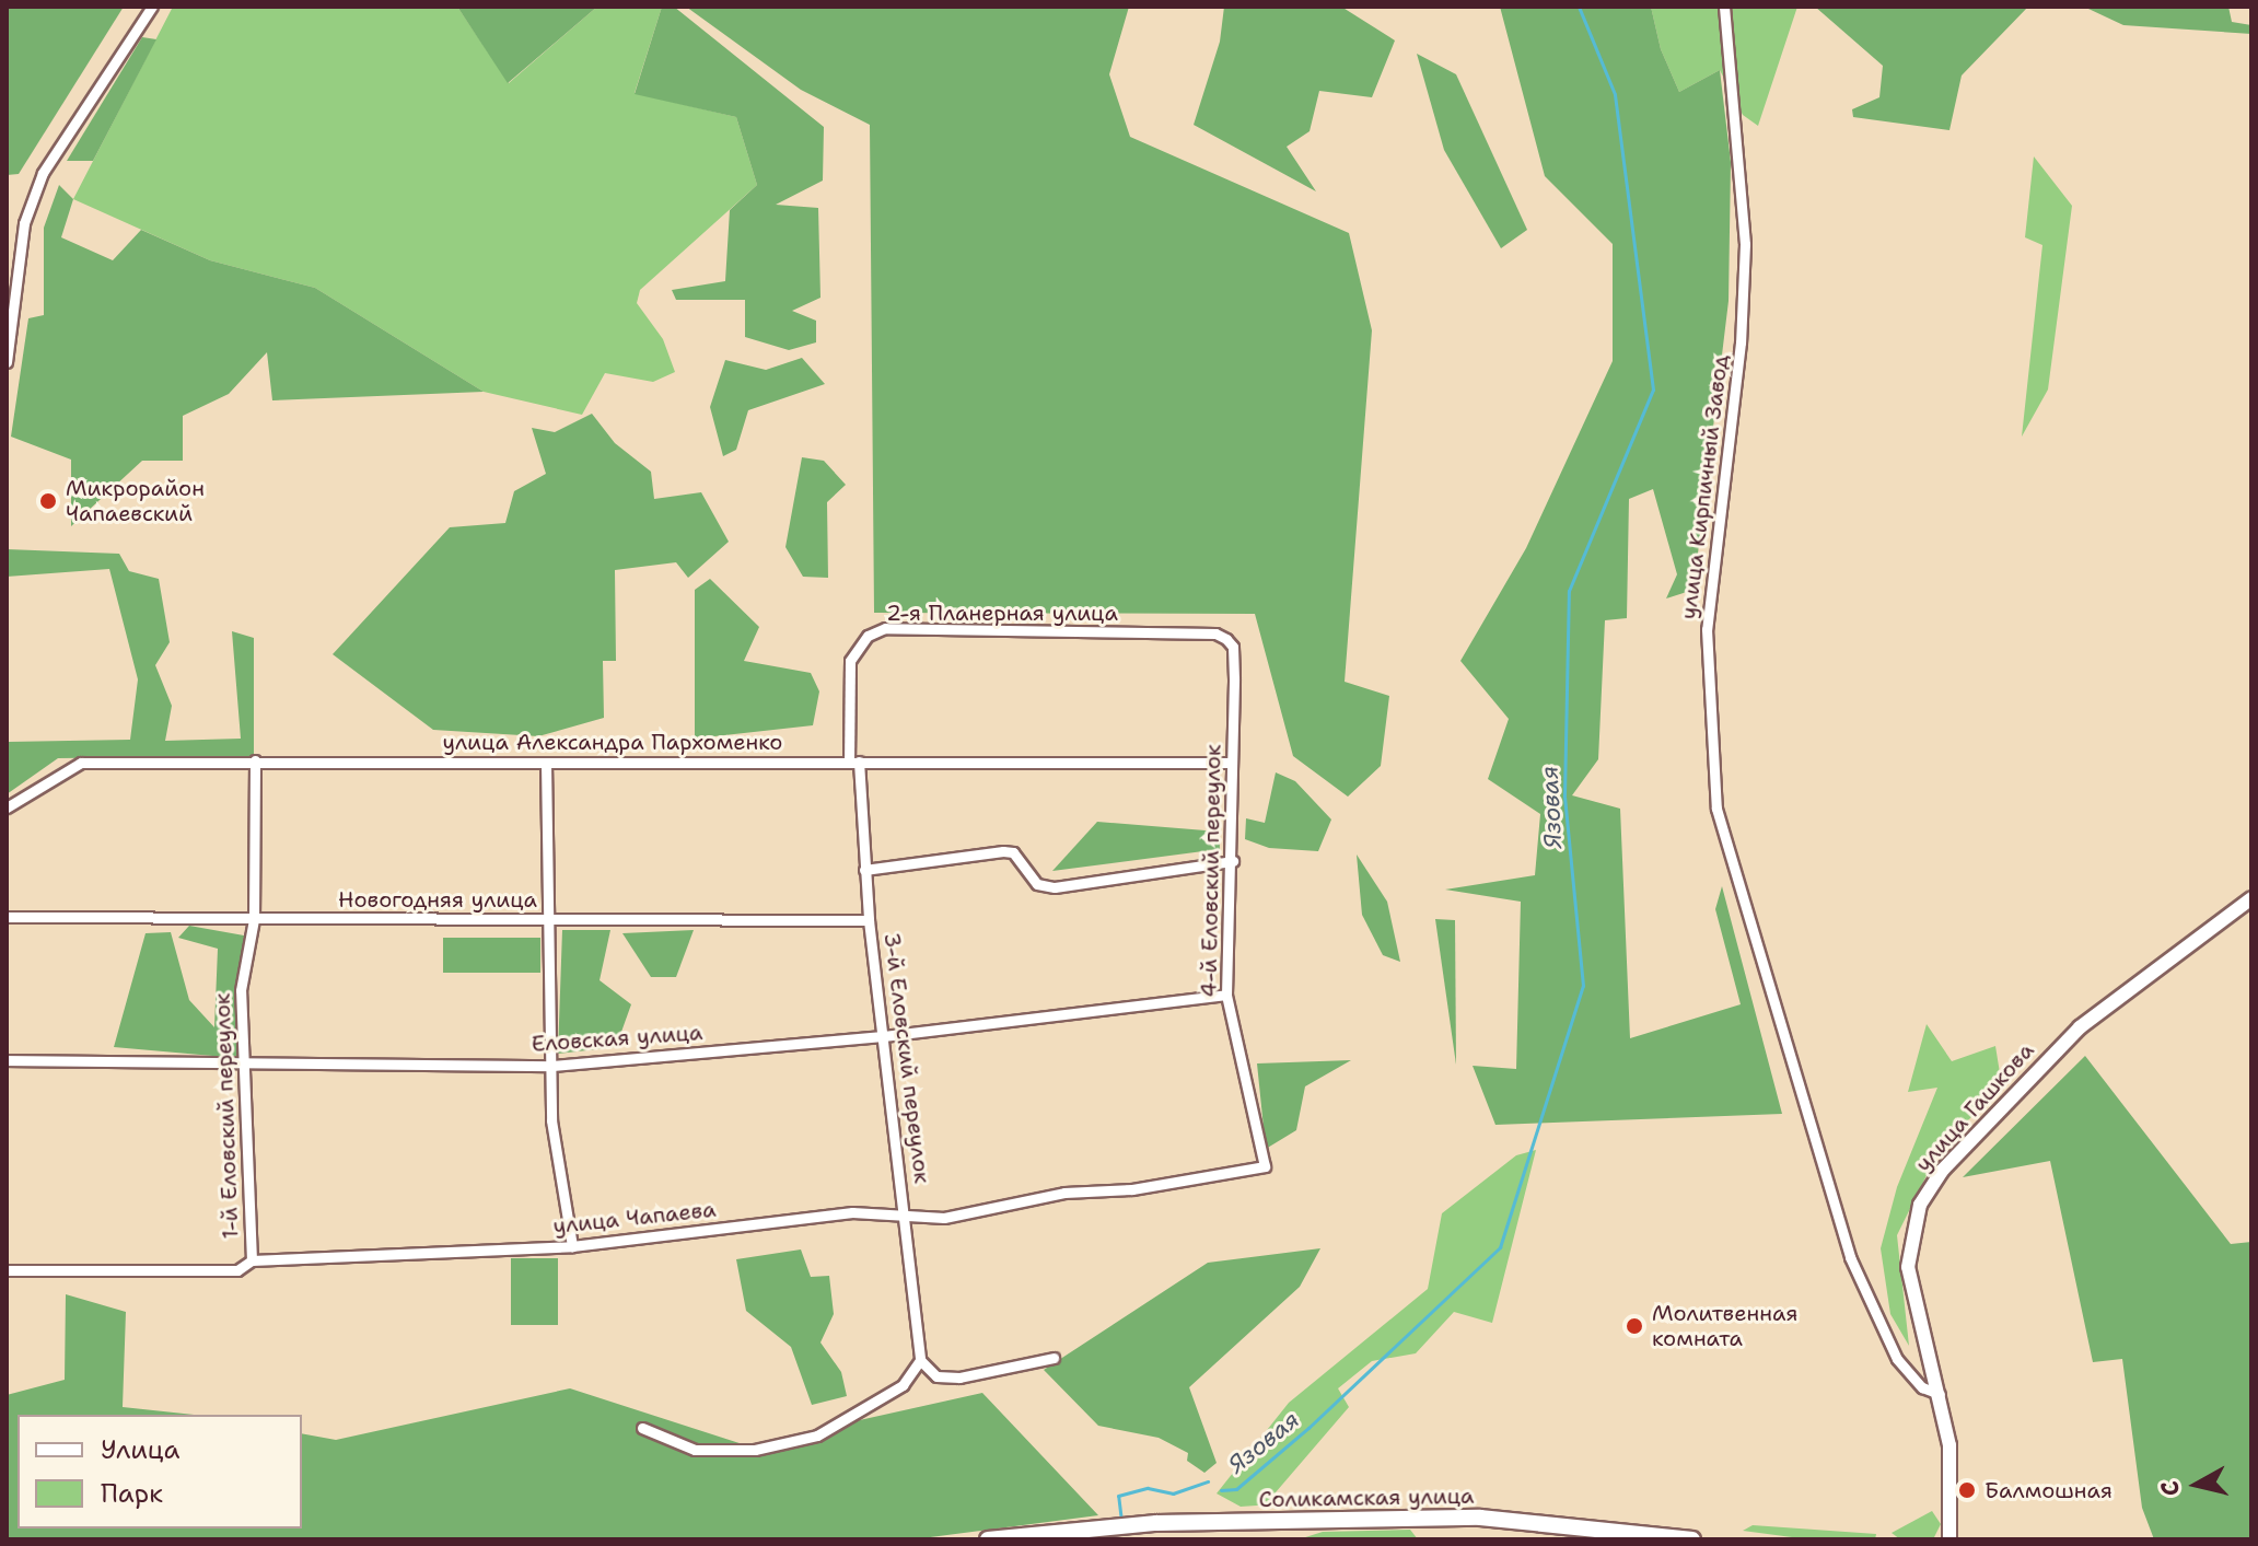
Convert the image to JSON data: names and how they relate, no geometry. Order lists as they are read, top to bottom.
{
  "streets": {
    "main road": ["Соликамская улица"],
    "street": [
      "улица Кирпичный Завод",
      "2-я Планерная улица",
      "улица Александра Пархоменко",
      "4-й Еловский переулок",
      "Новогодняя улица",
      "Еловская улица",
      "3-й Еловский переулок",
      "улица Гашкова",
      "1-й Еловский переулок",
      "улица Чапаева"
    ]
  },
  "crossings": [
    ["улица Кирпичный Завод", "улица Гашкова"],
    ["2-я Планерная улица", "улица Александра Пархоменко"],
    ["2-я Планерная улица", "4-й Еловский переулок"],
    ["2-я Планерная улица", "3-й Еловский переулок"],
    ["улица Александра Пархоменко", "4-й Еловский переулок"],
    ["улица Александра Пархоменко", "3-й Еловский переулок"],
    ["улица Александра Пархоменко", "1-й Еловский переулок"],
    ["4-й Еловский переулок", "Еловская улица"],
    ["4-й Еловский переулок", "улица Чапаева"],
    ["Новогодняя улица", "3-й Еловский переулок"],
    ["Новогодняя улица", "1-й Еловский переулок"],
    ["Еловская улица", "3-й Еловский переулок"],
    ["Еловская улица", "1-й Еловский переулок"],
    ["3-й Еловский переулок", "улица Чапаева"],
    ["1-й Еловский переулок", "улица Чапаева"]
  ],
  "water": ["Язовая"],
  "places": ["Микрорайон Чапаевский", "Молитвенная комната", "Балмошная"],
  "legend": ["Улица", "Парк"],
  "north": "left"
}
